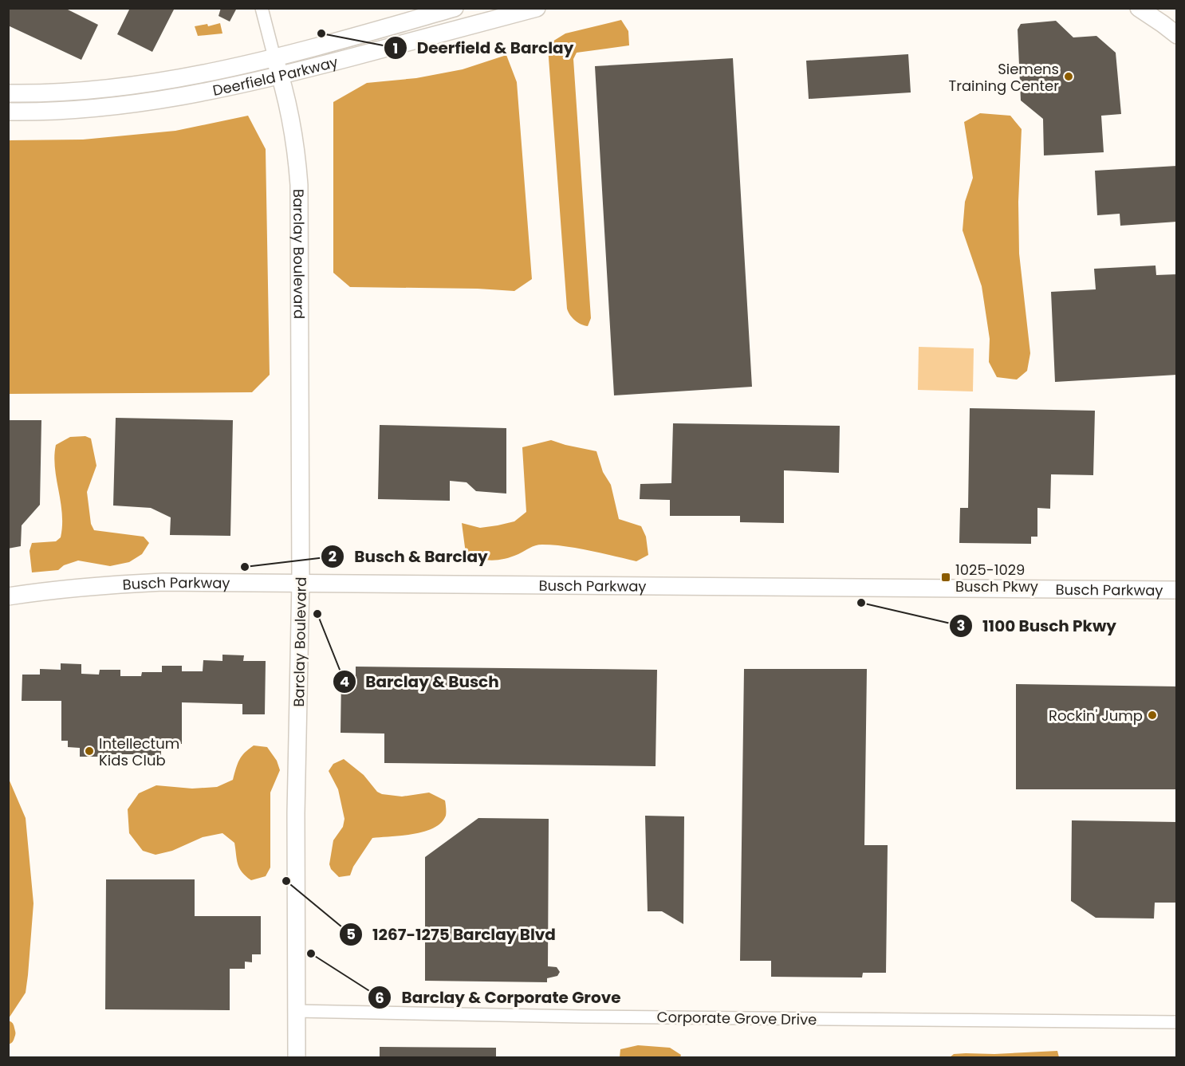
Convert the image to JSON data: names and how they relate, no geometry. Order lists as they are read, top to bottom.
{
  "streets": {
    "street": [
      "Deerfield Parkway",
      "Barclay Boulevard",
      "Busch Parkway",
      "Corporate Grove Drive"
    ]
  },
  "crossings": [
    ["Deerfield Parkway", "Barclay Boulevard"],
    ["Barclay Boulevard", "Busch Parkway"],
    ["Barclay Boulevard", "Corporate Grove Drive"]
  ],
  "places": {
    "other": [
      "Deerfield & Barclay",
      "Siemens Training Center",
      "Busch & Barclay",
      "1100 Busch Pkwy",
      "Barclay & Busch",
      "Rockin' Jump",
      "Intellectum Kids Club",
      "1267-1275 Barclay Blvd",
      "Barclay & Corporate Grove"
    ],
    "transit": ["1025-1029 Busch Pkwy"]
  }
}
